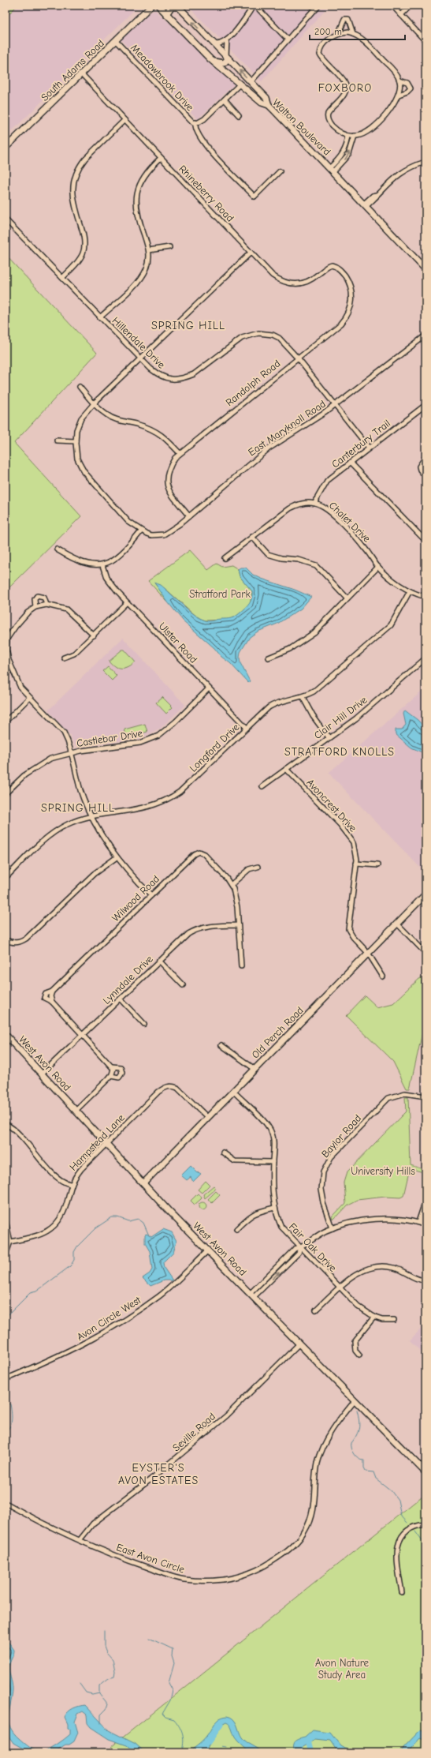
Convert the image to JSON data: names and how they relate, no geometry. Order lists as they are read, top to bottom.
{
  "streets": {
    "street": [
      "South Adams Road",
      "Meadowbrook Drive",
      "Walton Boulevard",
      "Rhineberry Road",
      "Hillendale Drive",
      "Randolph Road",
      "East Maryknoll Road",
      "Canterbury Trail",
      "Chalet Drive",
      "Ulster Road",
      "Clair Hill Drive",
      "Castlebar Drive",
      "Longford Drive",
      "Avoncrest Drive",
      "Wilwood Road",
      "Lynndale Drive",
      "Old Perch Road",
      "West Avon Road",
      "Baylor Road",
      "Hampstead Lane",
      "Fair Oak Drive",
      "Avon Circle West",
      "Seville Road",
      "East Avon Circle"
    ]
  },
  "crossings": [
    ["South Adams Road", "Meadowbrook Drive"],
    ["South Adams Road", "Rhineberry Road"],
    ["Meadowbrook Drive", "Walton Boulevard"],
    ["Rhineberry Road", "Randolph Road"],
    ["Hillendale Drive", "Randolph Road"],
    ["Hillendale Drive", "East Maryknoll Road"],
    ["Hillendale Drive", "Canterbury Trail"],
    ["Randolph Road", "East Maryknoll Road"],
    ["Canterbury Trail", "Chalet Drive"],
    ["Chalet Drive", "Longford Drive"],
    ["Ulster Road", "Castlebar Drive"],
    ["Ulster Road", "Longford Drive"],
    ["Clair Hill Drive", "Avoncrest Drive"],
    ["Avoncrest Drive", "Old Perch Road"],
    ["Wilwood Road", "Lynndale Drive"],
    ["Wilwood Road", "West Avon Road"],
    ["Lynndale Drive", "West Avon Road"],
    ["Old Perch Road", "West Avon Road"],
    ["Old Perch Road", "Hampstead Lane"],
    ["Old Perch Road", "Fair Oak Drive"],
    ["West Avon Road", "Hampstead Lane"],
    ["West Avon Road", "Avon Circle West"],
    ["West Avon Road", "Seville Road"],
    ["West Avon Road", "East Avon Circle"],
    ["Seville Road", "East Avon Circle"]
  ],
  "districts": [
    "FOXBORO",
    "SPRING HILL",
    "STRATFORD KNOLLS",
    "SPRING HILL",
    "EYSTER'S AVON ESTATES"
  ],
  "parks": ["Stratford Park", "University Hills", "Avon Nature Study Area"],
  "scale_bar": "200 m"
}
